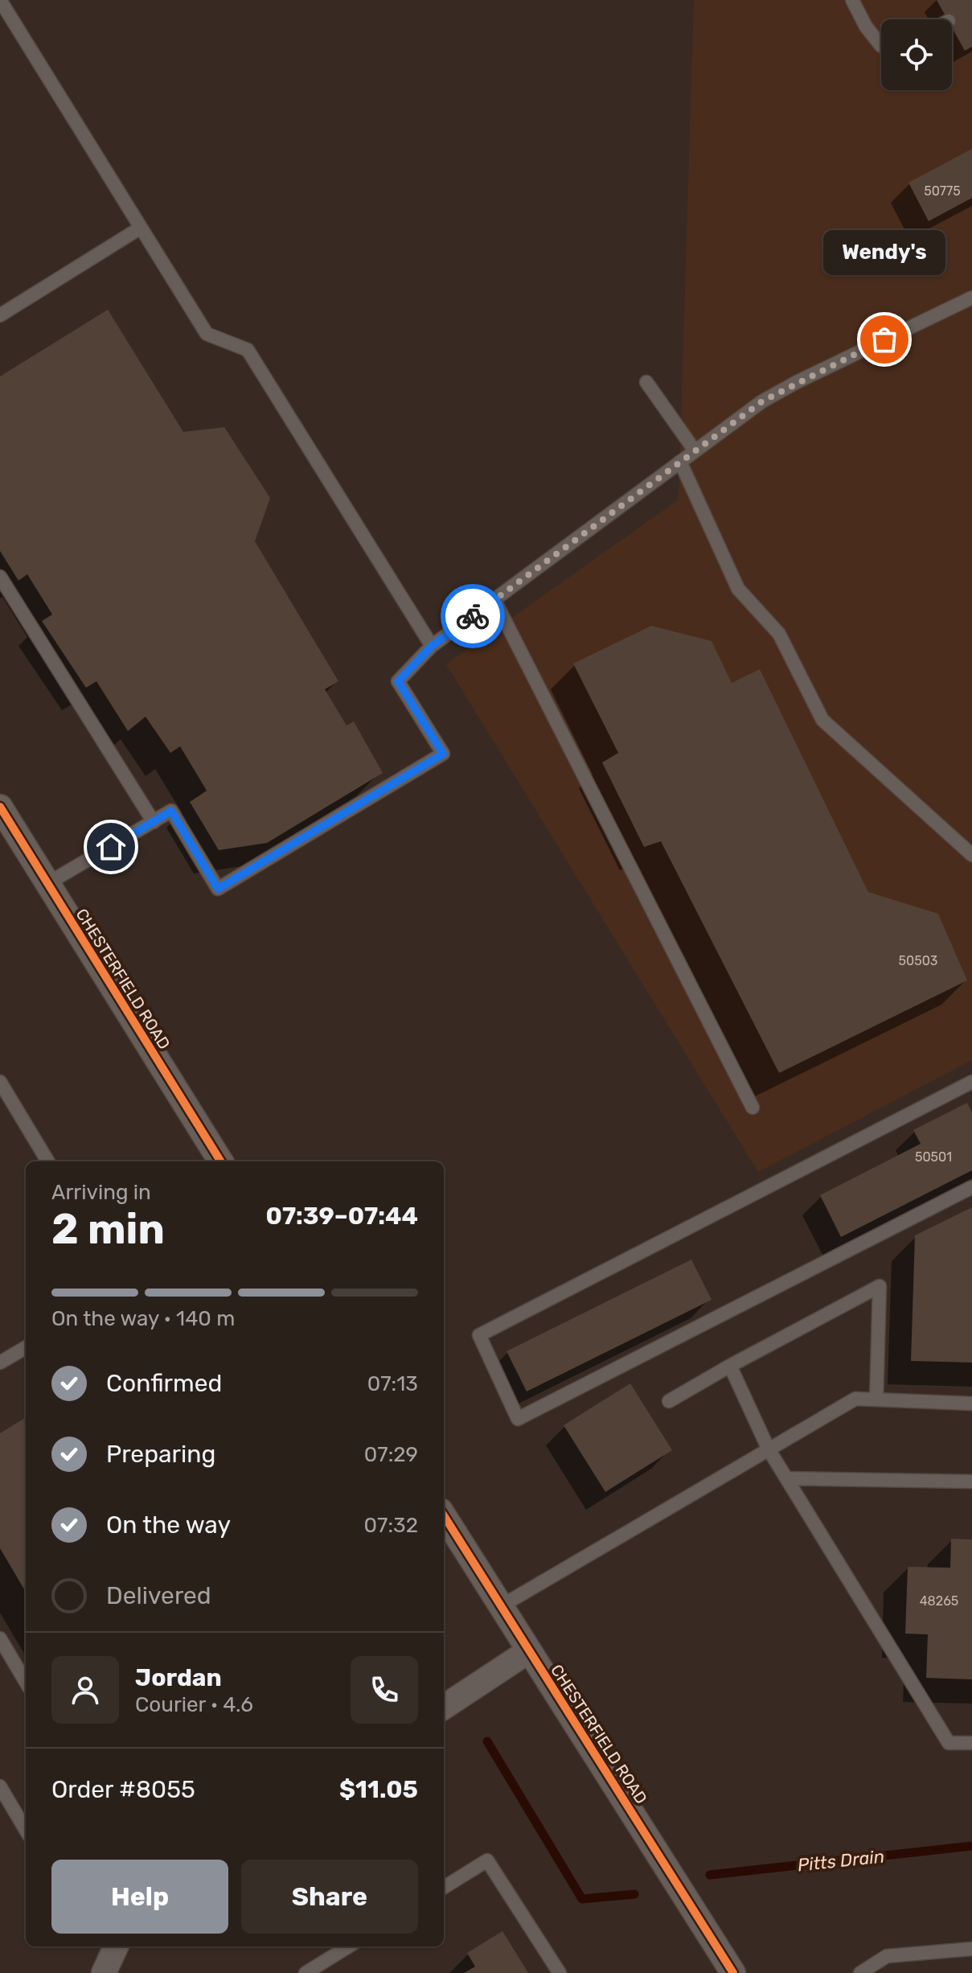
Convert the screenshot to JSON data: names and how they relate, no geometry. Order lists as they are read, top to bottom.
{
  "streets": {
    "street": ["CHESTERFIELD ROAD"]
  },
  "water": ["Pitts Drain"],
  "places": ["Wendy's"],
  "house_numbers": [
    "50775",
    "50503",
    "50501",
    "48265"
  ],
  "page": {
    "bubble": "Wendy's",
    "heading": ["2 min", "Arriving in", "07:39–07:44"],
    "panel": [
      "Jordan",
      "Courier · 4.6",
      "Order #8055",
      "$11.05"
    ],
    "bar": "On the way · 140 m",
    "list": [
      ["Confirmed", "07:13"],
      ["Preparing", "07:29"],
      ["On the way", "07:32"],
      "Delivered"
    ],
    "buttons": ["Help", "Share"]
  }
}
